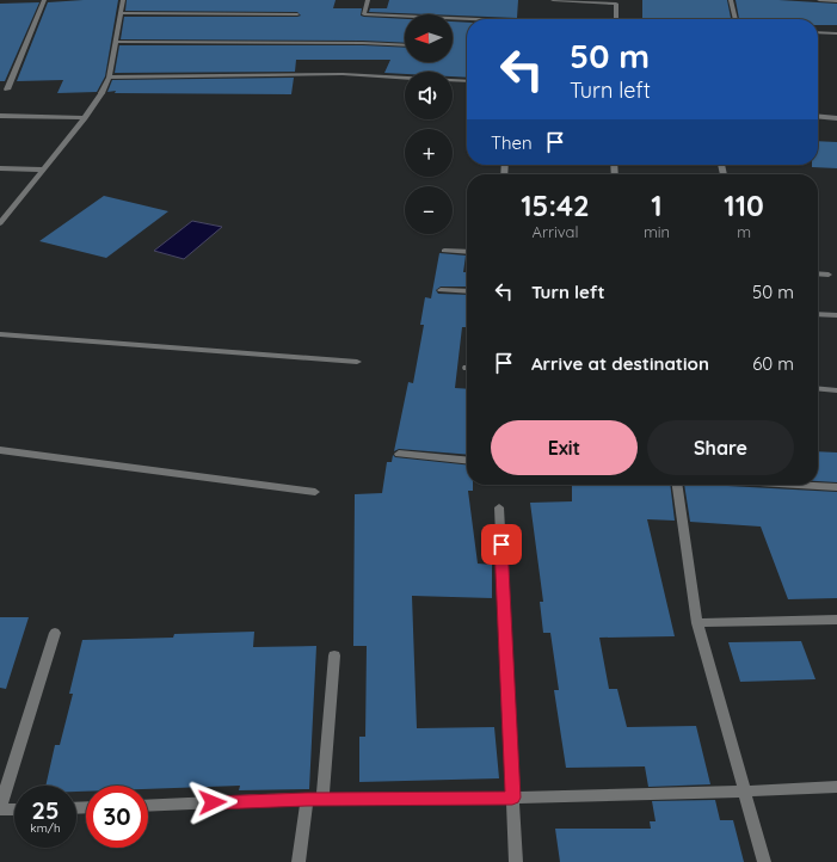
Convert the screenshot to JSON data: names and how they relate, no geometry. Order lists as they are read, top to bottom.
{
  "north": "left",
  "page": {
    "map_buttons": ["+", "−"],
    "turn": ["50 m", "Turn left"],
    "then": "Then",
    "eta": [
      "15:42",
      "Arrival",
      "1",
      "min",
      "110",
      "m"
    ],
    "list": [
      {
        "name": "Turn left",
        "value": "50 m"
      },
      {
        "name": "Arrive at destination",
        "value": "60 m"
      }
    ],
    "buttons": ["Exit", "Share"],
    "speed": "25 km/h",
    "limit": "30"
  }
}
